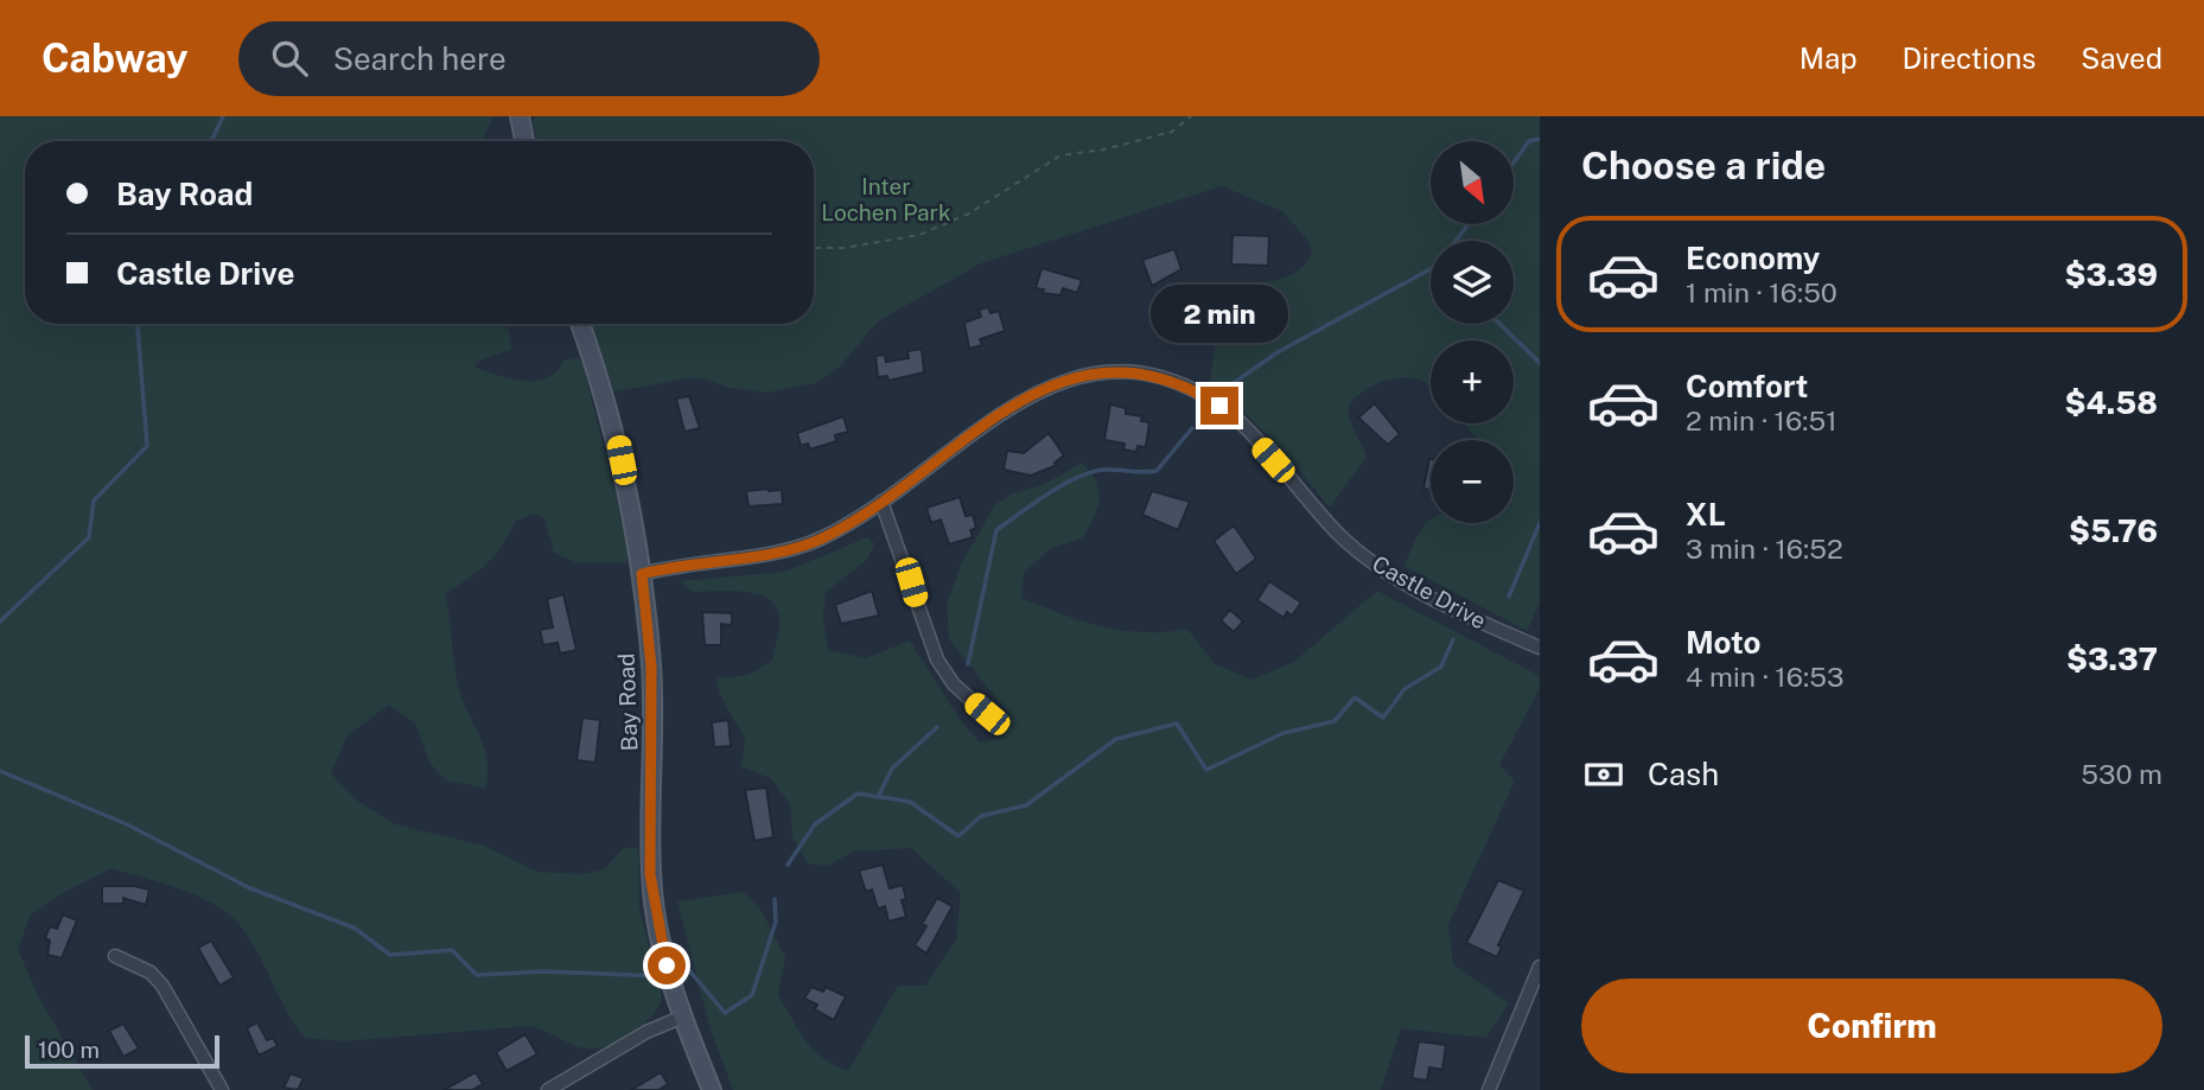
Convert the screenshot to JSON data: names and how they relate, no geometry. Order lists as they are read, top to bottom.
{
  "streets": {
    "main road": ["Bay Road"],
    "street": ["Castle Drive"]
  },
  "crossings": [
    ["Castle Drive", "Bay Road"]
  ],
  "parks": ["Inter Lochen Park"],
  "scale_bar": "100 m",
  "north": "bottom right",
  "page": {
    "header": "Cabway",
    "search": "Search here",
    "nav": ["Map", "Directions", "Saved"],
    "heading": "Choose a ride",
    "map_buttons": ["+", "−"],
    "banner": ["Bay Road", "Castle Drive"],
    "list": [
      {
        "name": "Economy",
        "note": "1 min · 16:50",
        "value": "$3.39"
      },
      {
        "name": "Comfort",
        "note": "2 min · 16:51",
        "value": "$4.58"
      },
      {
        "name": "XL",
        "note": "3 min · 16:52",
        "value": "$5.76"
      },
      {
        "name": "Moto",
        "note": "4 min · 16:53",
        "value": "$3.37"
      }
    ],
    "bubble": "2 min",
    "pay": ["Cash", "530 m"],
    "buttons": "Confirm",
    "scale": "100 m"
  }
}
